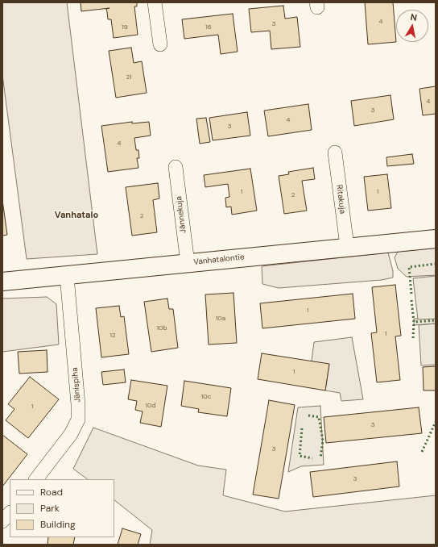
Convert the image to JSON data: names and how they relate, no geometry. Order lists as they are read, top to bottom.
{
  "streets": {
    "street": [
      "Ritakuja",
      "Jännekuja",
      "Vanhatalontie",
      "Jänispiha"
    ]
  },
  "crossings": [
    ["Ritakuja", "Vanhatalontie"],
    ["Jännekuja", "Vanhatalontie"],
    ["Vanhatalontie", "Jänispiha"]
  ],
  "districts": ["Vanhatalo"],
  "house_numbers": [
    "4",
    "3",
    "19",
    "16",
    "21",
    "4",
    "3",
    "4",
    "3",
    "4",
    "1",
    "1",
    "2",
    "2",
    "1",
    "10a",
    "10b",
    "1",
    "12",
    "1",
    "10c",
    "10d",
    "1",
    "3",
    "3",
    "3"
  ],
  "legend": ["Road", "Park", "Building"],
  "north": "top"
}
